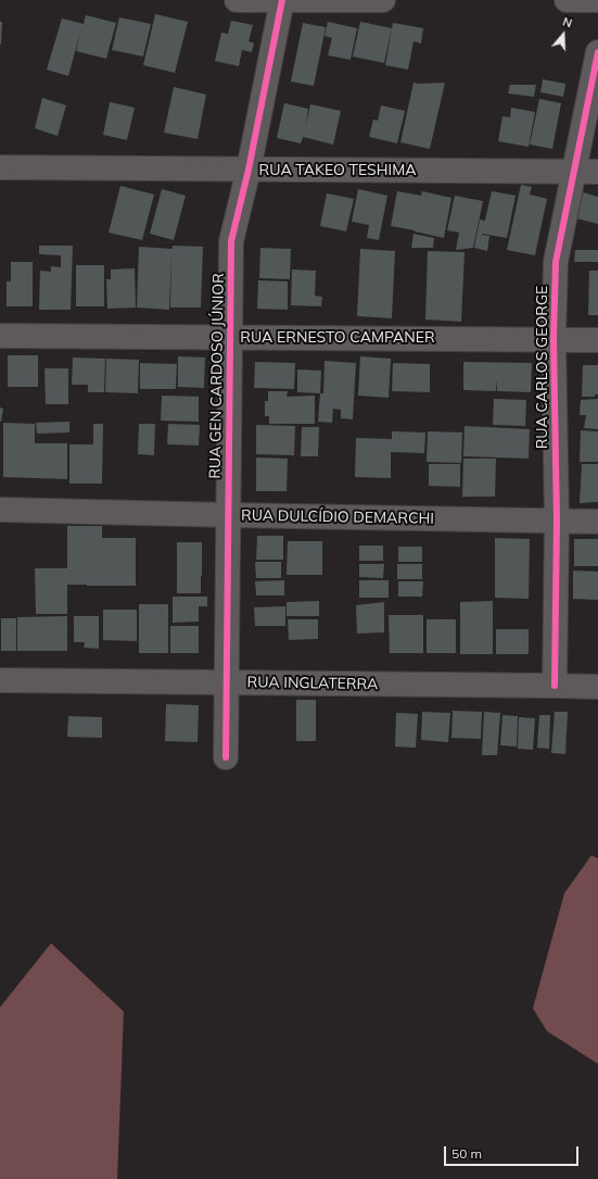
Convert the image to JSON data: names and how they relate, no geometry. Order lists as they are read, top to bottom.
{
  "streets": {
    "street": [
      "RUA TAKEO TESHIMA",
      "RUA ERNESTO CAMPANER",
      "RUA CARLOS GEORGE",
      "RUA GEN CARDOSO JÚNIOR",
      "RUA DULCÍDIO DEMARCHI",
      "RUA INGLATERRA"
    ]
  },
  "crossings": [
    ["RUA TAKEO TESHIMA", "RUA CARLOS GEORGE"],
    ["RUA TAKEO TESHIMA", "RUA GEN CARDOSO JÚNIOR"],
    ["RUA ERNESTO CAMPANER", "RUA CARLOS GEORGE"],
    ["RUA ERNESTO CAMPANER", "RUA GEN CARDOSO JÚNIOR"],
    ["RUA CARLOS GEORGE", "RUA DULCÍDIO DEMARCHI"],
    ["RUA CARLOS GEORGE", "RUA INGLATERRA"],
    ["RUA GEN CARDOSO JÚNIOR", "RUA DULCÍDIO DEMARCHI"],
    ["RUA GEN CARDOSO JÚNIOR", "RUA INGLATERRA"]
  ],
  "scale_bar": "50 m",
  "north": "top"
}
